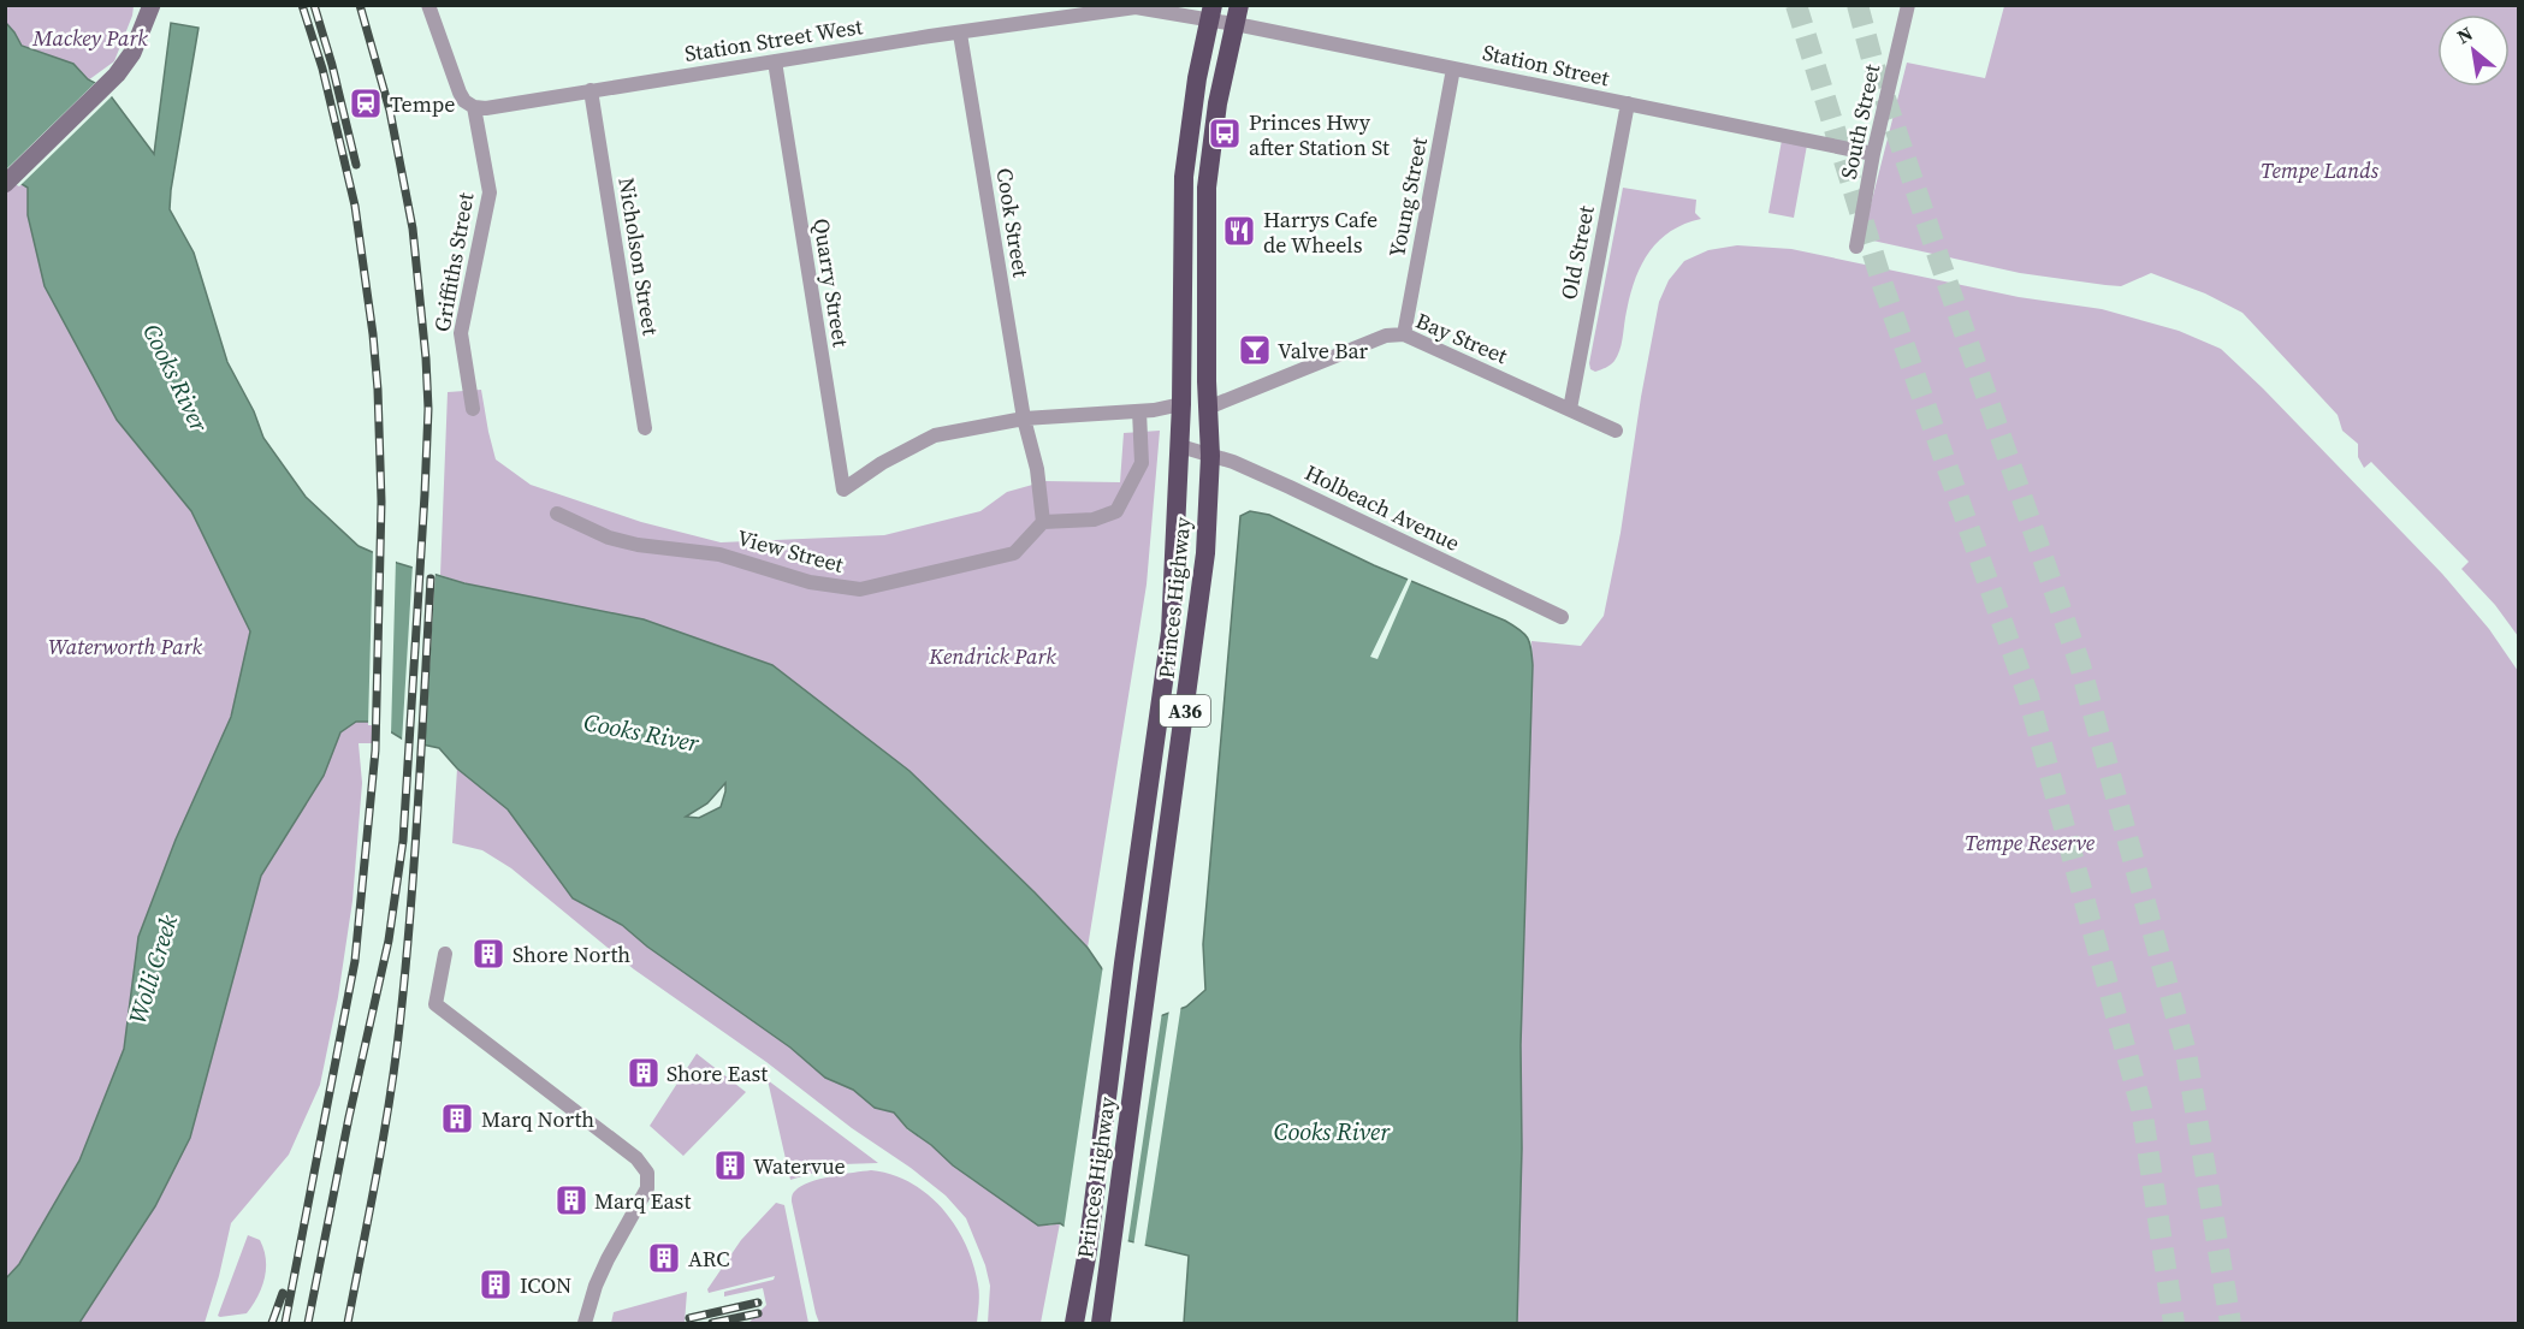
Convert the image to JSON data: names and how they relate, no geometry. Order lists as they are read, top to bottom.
{
  "streets": {
    "highway": ["Princes Highway", "A36"],
    "street": [
      "Station Street West",
      "Station Street",
      "South Street",
      "Young Street",
      "Cook Street",
      "Old Street",
      "Nicholson Street",
      "Griffiths Street",
      "Quarry Street",
      "Bay Street",
      "Holbeach Avenue",
      "View Street"
    ]
  },
  "crossings": [
    ["Station Street West", "Station Street"],
    ["Station Street West", "Cook Street"],
    ["Station Street West", "Nicholson Street"],
    ["Station Street West", "Griffiths Street"],
    ["Station Street West", "Quarry Street"],
    ["Station Street West", "Princes Highway"],
    ["Station Street", "South Street"],
    ["Station Street", "Young Street"],
    ["Station Street", "Old Street"],
    ["Station Street", "Princes Highway"],
    ["Young Street", "Bay Street"],
    ["Cook Street", "Quarry Street"],
    ["Old Street", "Bay Street"],
    ["Bay Street", "Princes Highway"],
    ["Holbeach Avenue", "Princes Highway"]
  ],
  "water": ["Cooks River", "Wolli Creek"],
  "parks": [
    "Mackey Park",
    "Tempe Lands",
    "Waterworth Park",
    "Kendrick Park",
    "Tempe Reserve"
  ],
  "places": {
    "station": ["Tempe"],
    "bus stop": ["Princes Hwy after Station St"],
    "restaurant": ["Harrys Cafe de Wheels"],
    "bar": ["Valve Bar"],
    "building": [
      "Shore North",
      "Shore East",
      "Marq North",
      "Watervue",
      "Marq East",
      "ARC",
      "ICON"
    ]
  },
  "north": "top left"
}
